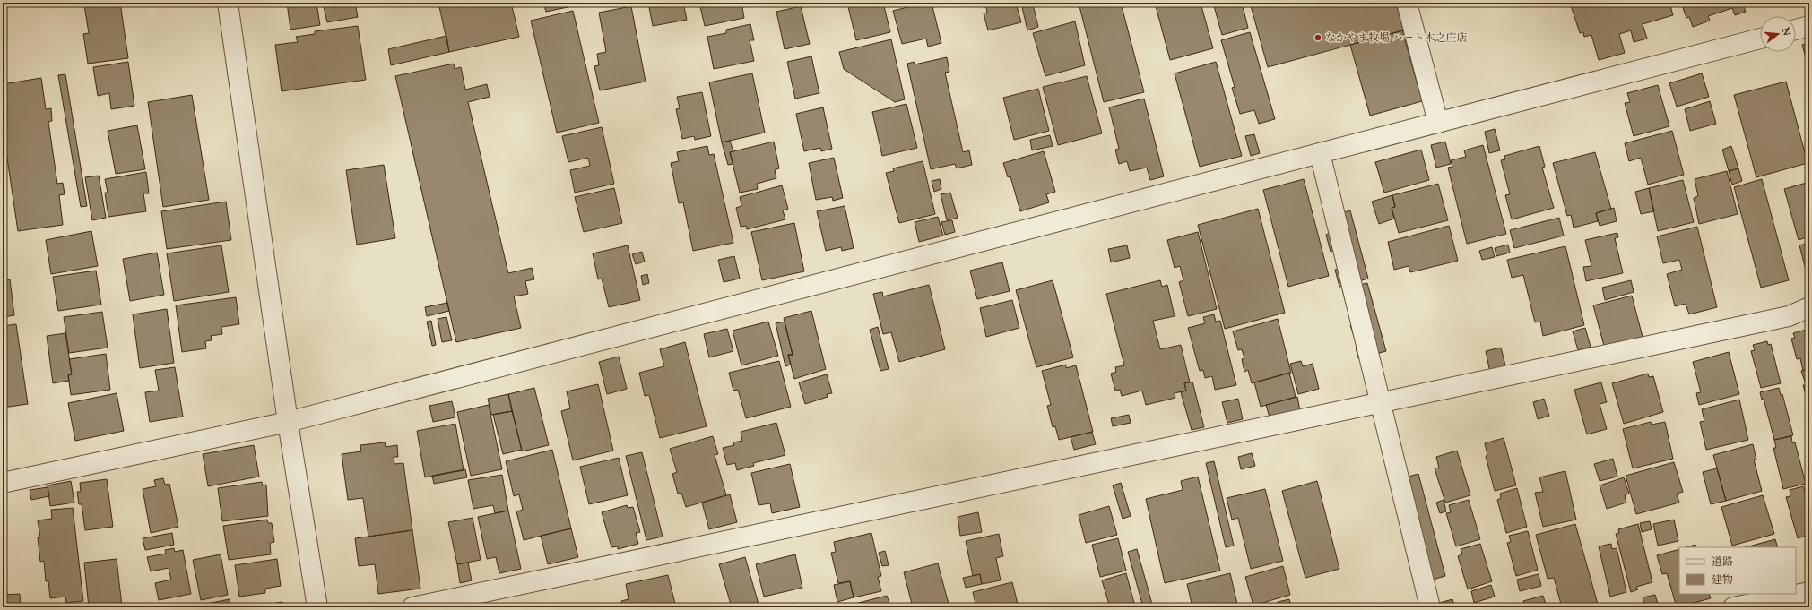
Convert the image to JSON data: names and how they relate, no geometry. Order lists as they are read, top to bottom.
{
  "places": ["なかやま牧場 ハート木之庄店"],
  "legend": ["道路", "建物"],
  "north": "right"
}
